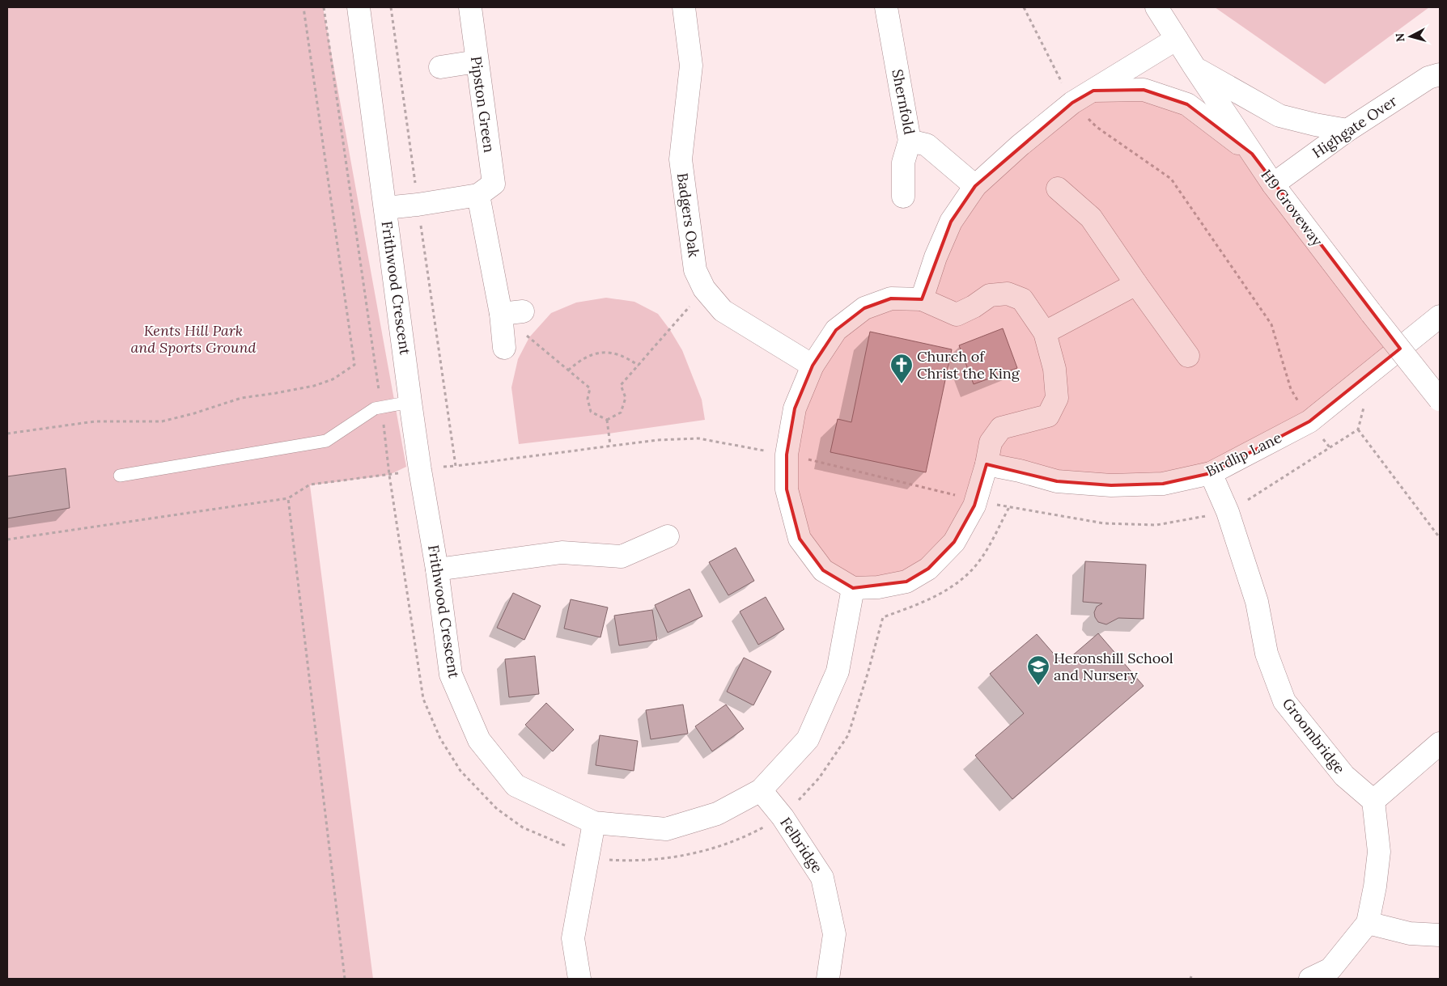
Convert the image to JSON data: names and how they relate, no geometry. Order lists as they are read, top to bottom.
{
  "streets": {
    "street": [
      "Shernfold",
      "Pipston Green",
      "Highgate Over",
      "H9 Groveway",
      "Badgers Oak",
      "Frithwood Crescent",
      "Birdlip Lane",
      "Groombridge",
      "Felbridge"
    ]
  },
  "crossings": [
    ["Highgate Over", "H9 Groveway"],
    ["Frithwood Crescent", "Felbridge"],
    ["Birdlip Lane", "Groombridge"]
  ],
  "parks": ["Kents Hill Park and Sports Ground"],
  "places": {
    "church": ["Church of Christ the King"],
    "school or university": ["Heronshill School and Nursery"]
  },
  "north": "left"
}
